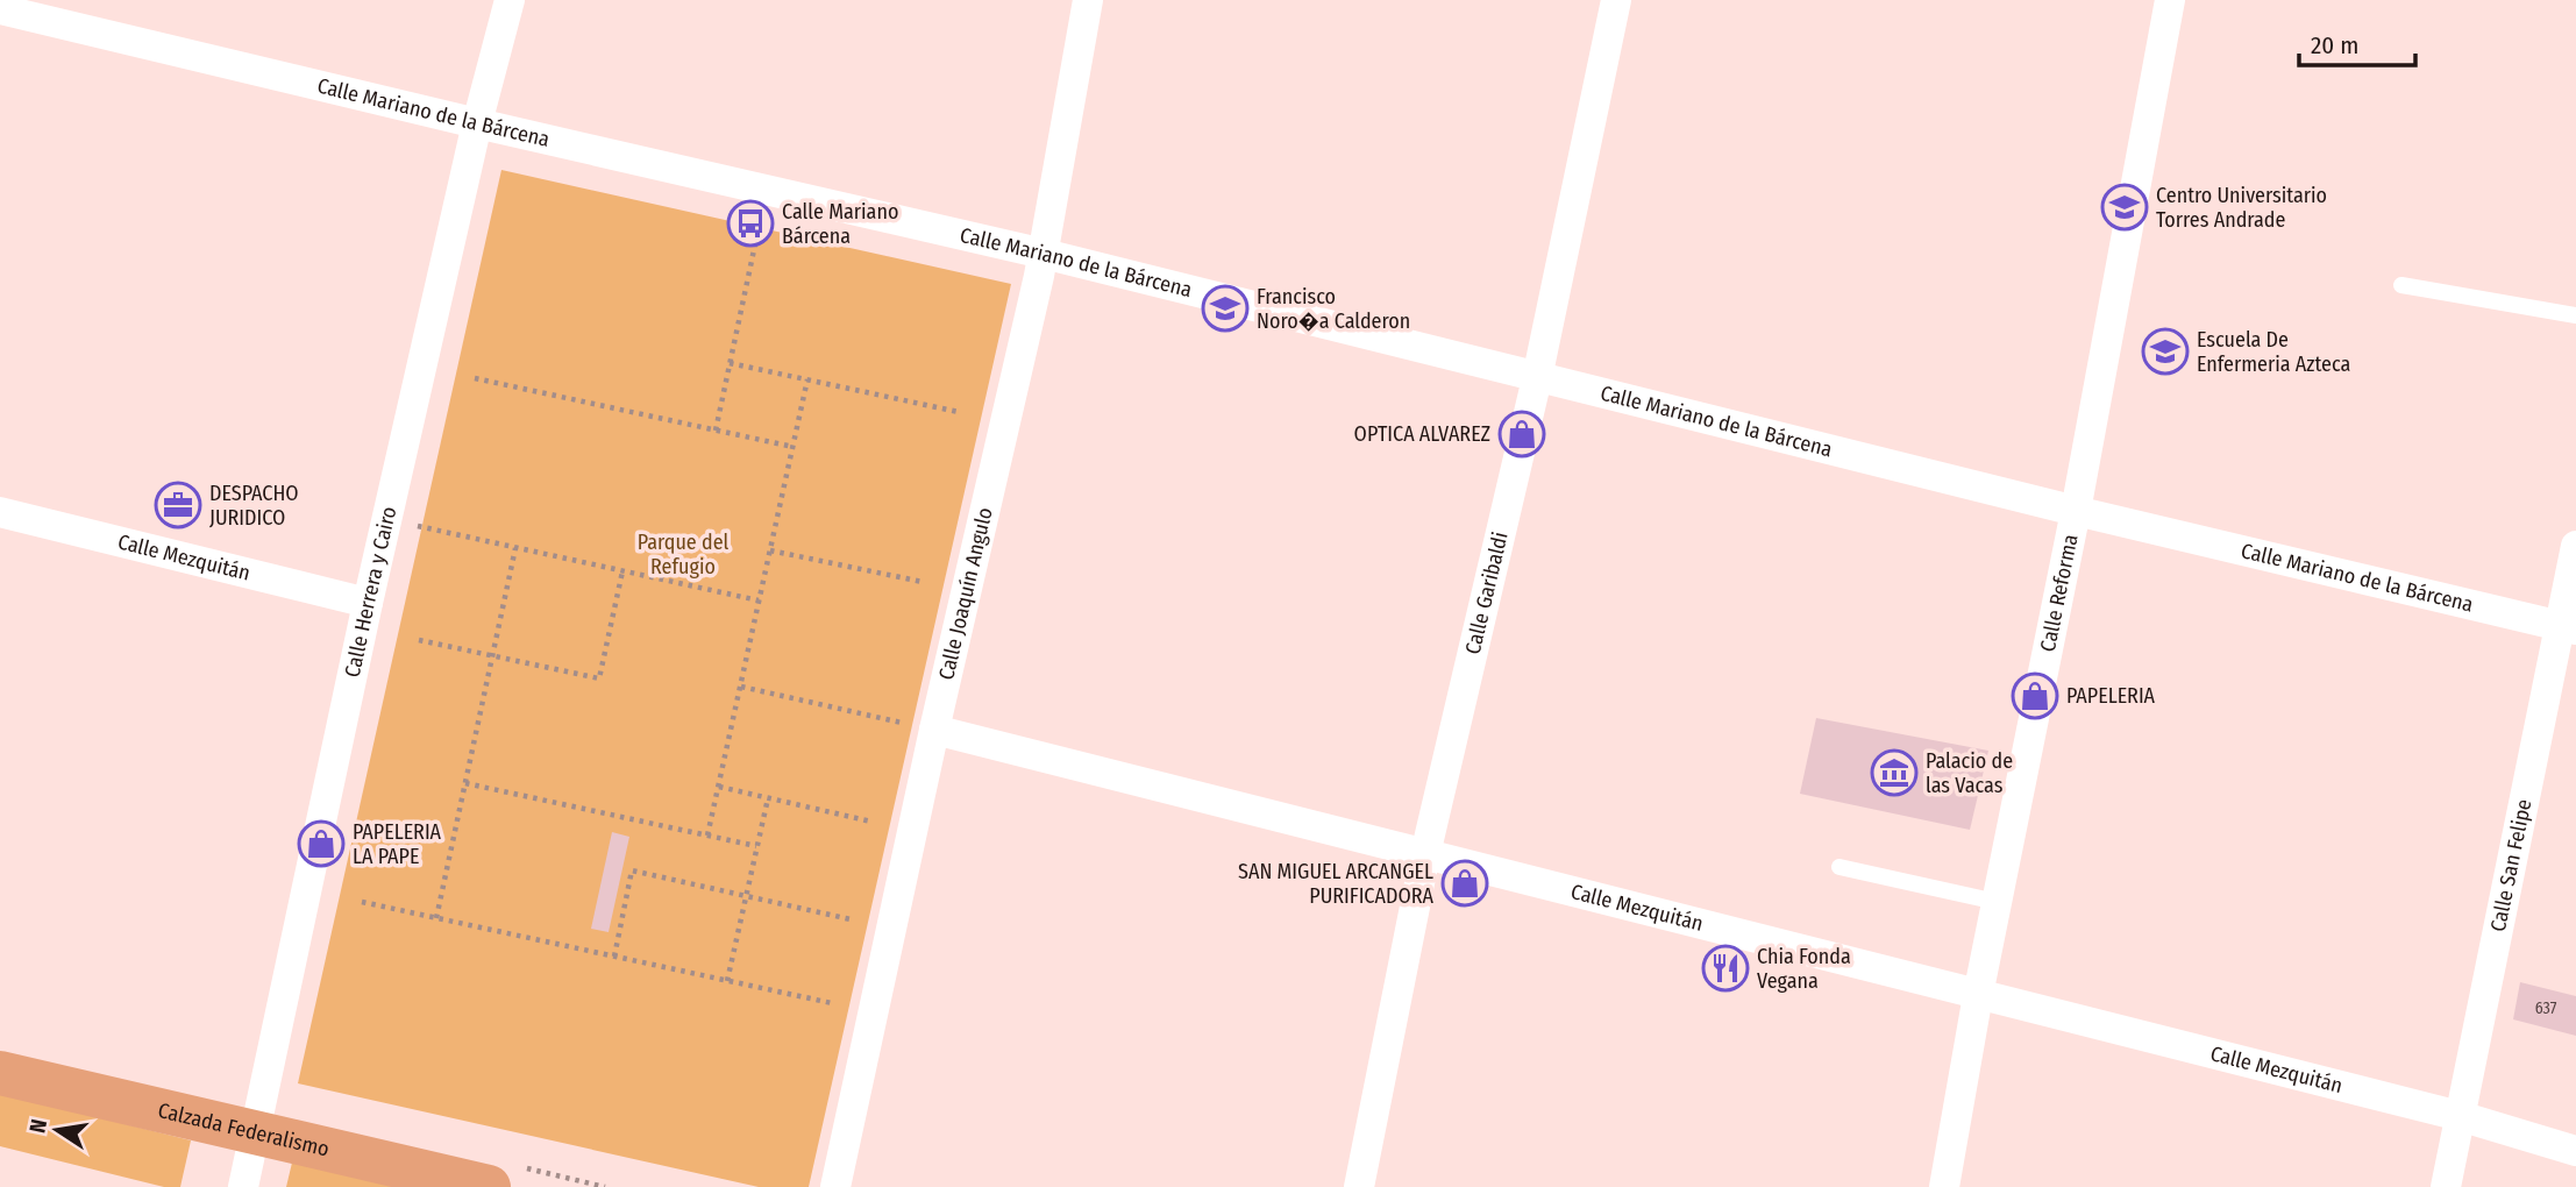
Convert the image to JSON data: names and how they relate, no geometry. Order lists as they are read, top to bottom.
{
  "streets": {
    "main road": ["Calzada Federalismo"],
    "street": [
      "Calle Mariano de la Bárcena",
      "Calle Mezquitán",
      "Calle Herrera y Cairo",
      "Calle Garibaldi",
      "Calle Reforma",
      "Calle Joaquín Angulo",
      "Calle San Felipe"
    ]
  },
  "crossings": [
    ["Calle Mariano de la Bárcena", "Calle Herrera y Cairo"],
    ["Calle Mariano de la Bárcena", "Calle Garibaldi"],
    ["Calle Mariano de la Bárcena", "Calle Reforma"],
    ["Calle Mariano de la Bárcena", "Calle Joaquín Angulo"],
    ["Calle Mariano de la Bárcena", "Calle San Felipe"],
    ["Calle Mezquitán", "Calle Herrera y Cairo"],
    ["Calle Mezquitán", "Calle Garibaldi"],
    ["Calle Mezquitán", "Calle Reforma"],
    ["Calle Mezquitán", "Calle Joaquín Angulo"],
    ["Calle Mezquitán", "Calle San Felipe"],
    ["Calle Herrera y Cairo", "Calzada Federalismo"]
  ],
  "parks": ["Parque del Refugio"],
  "places": {
    "school or university": ["Centro Universitario Torres Andrade", "Francisco Noro�a Calderon", "Escuela De Enfermeria Azteca"],
    "bus stop": ["Calle Mariano Bárcena"],
    "shop": [
      "OPTICA ALVAREZ",
      "PAPELERIA",
      "PAPELERIA LA PAPE",
      "SAN MIGUEL ARCANGEL PURIFICADORA"
    ],
    "office": ["DESPACHO JURIDICO"],
    "museum": ["Palacio de las Vacas"],
    "restaurant": ["Chia Fonda Vegana"]
  },
  "house_numbers": ["637"],
  "scale_bar": "20 m",
  "north": "left"
}
